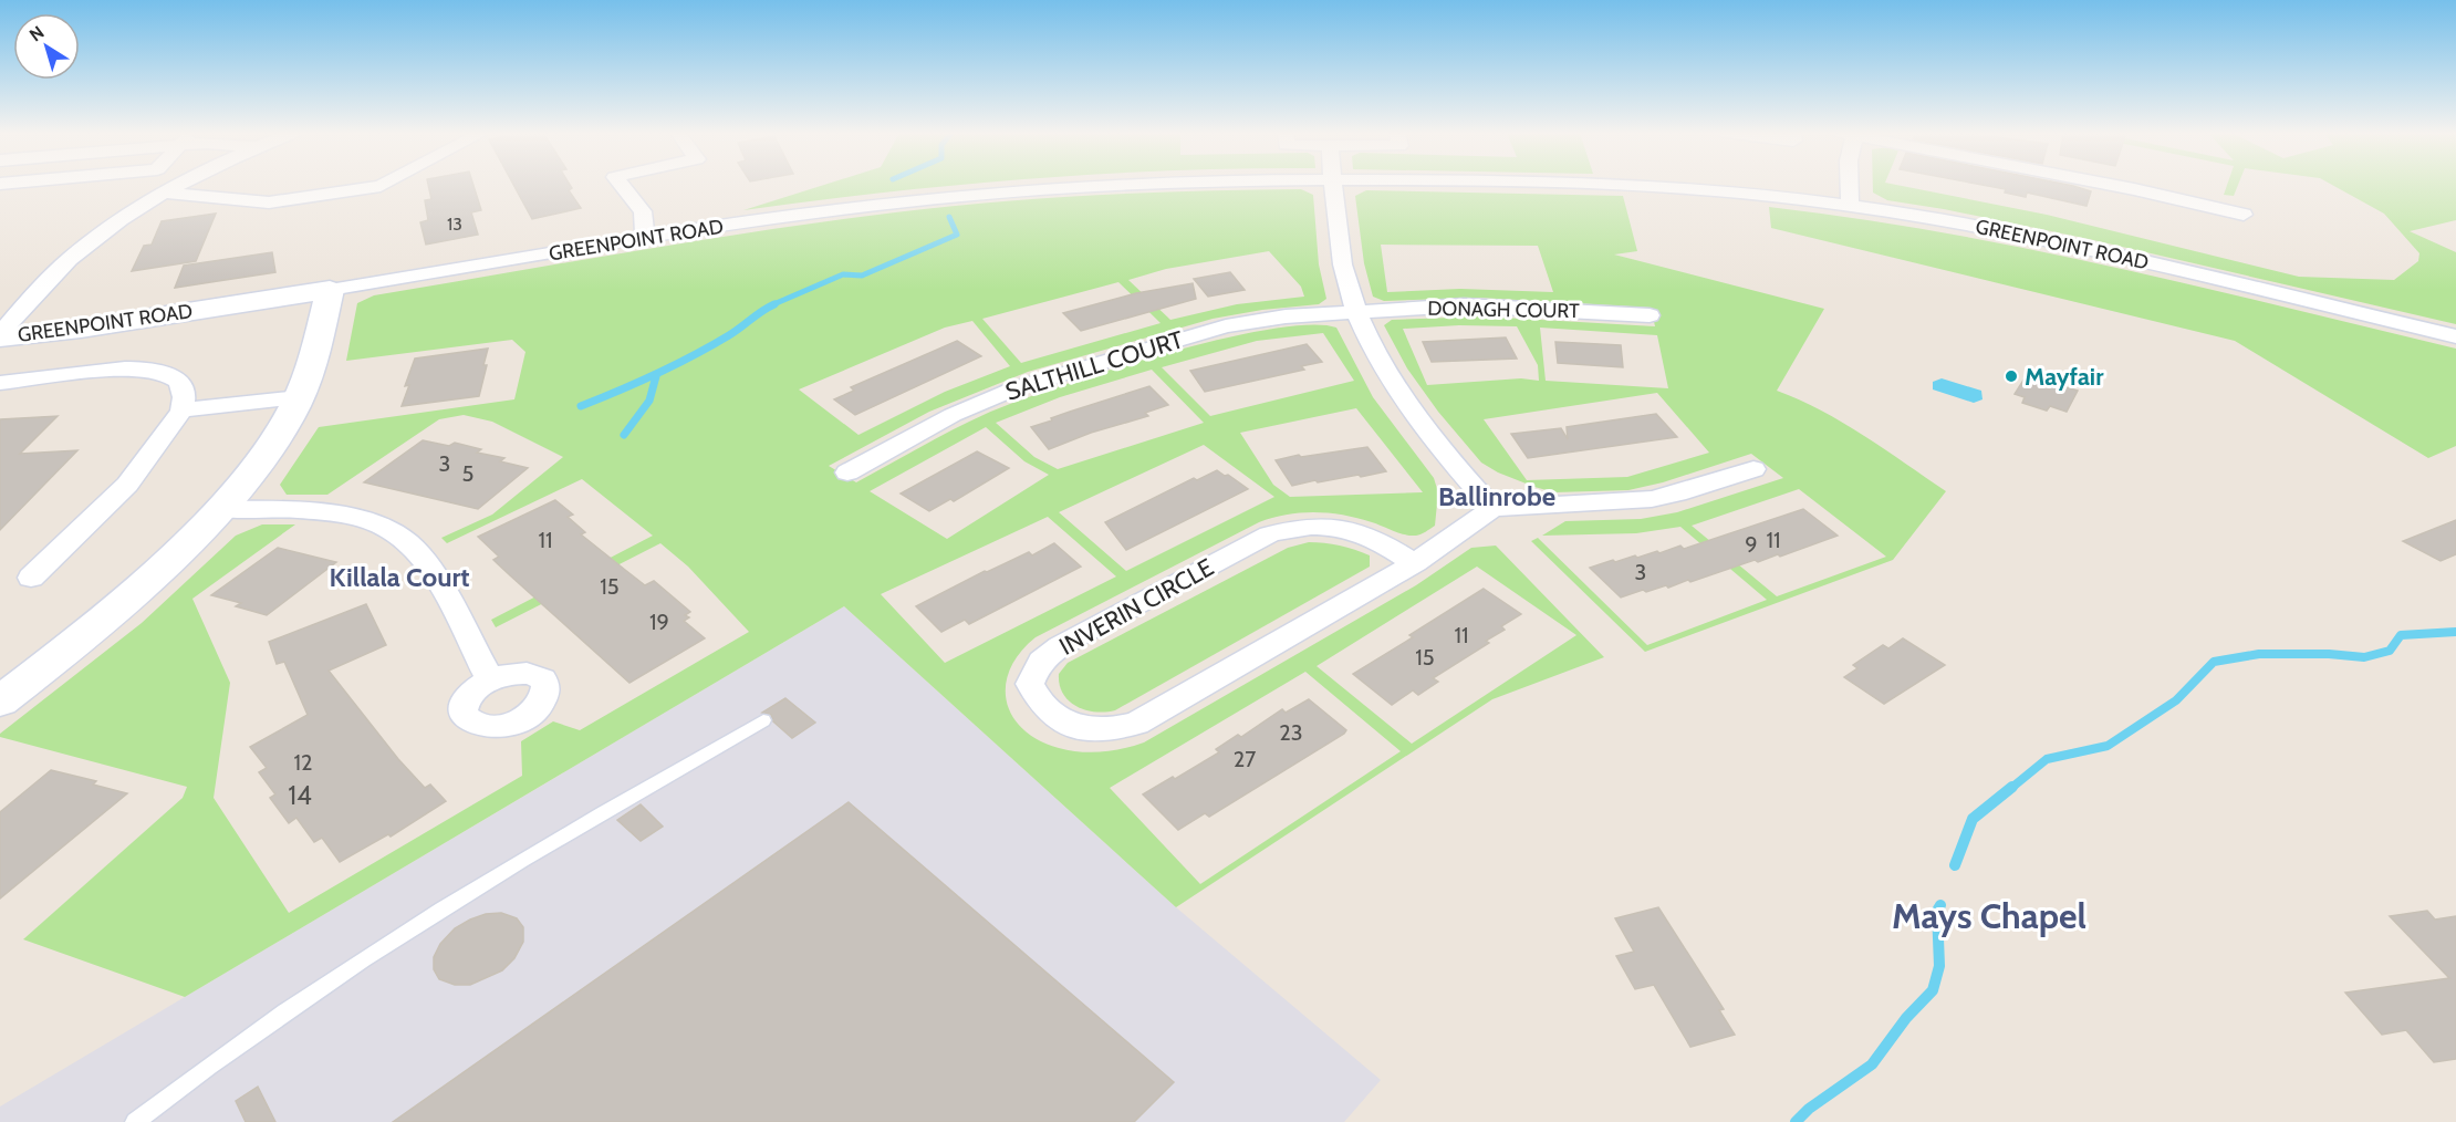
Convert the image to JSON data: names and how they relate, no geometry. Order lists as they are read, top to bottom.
{
  "streets": {
    "street": [
      "GREENPOINT ROAD",
      "DONAGH COURT",
      "SALTHILL COURT",
      "INVERIN CIRCLE"
    ]
  },
  "crossings": [
    ["DONAGH COURT", "SALTHILL COURT"]
  ],
  "districts": ["Ballinrobe", "Killala Court", "Mays Chapel"],
  "places": ["Mayfair"],
  "house_numbers": [
    "13",
    "3",
    "5",
    "11",
    "11",
    "9",
    "3",
    "15",
    "19",
    "11",
    "15",
    "23",
    "27",
    "12",
    "14"
  ],
  "north": "top left"
}
